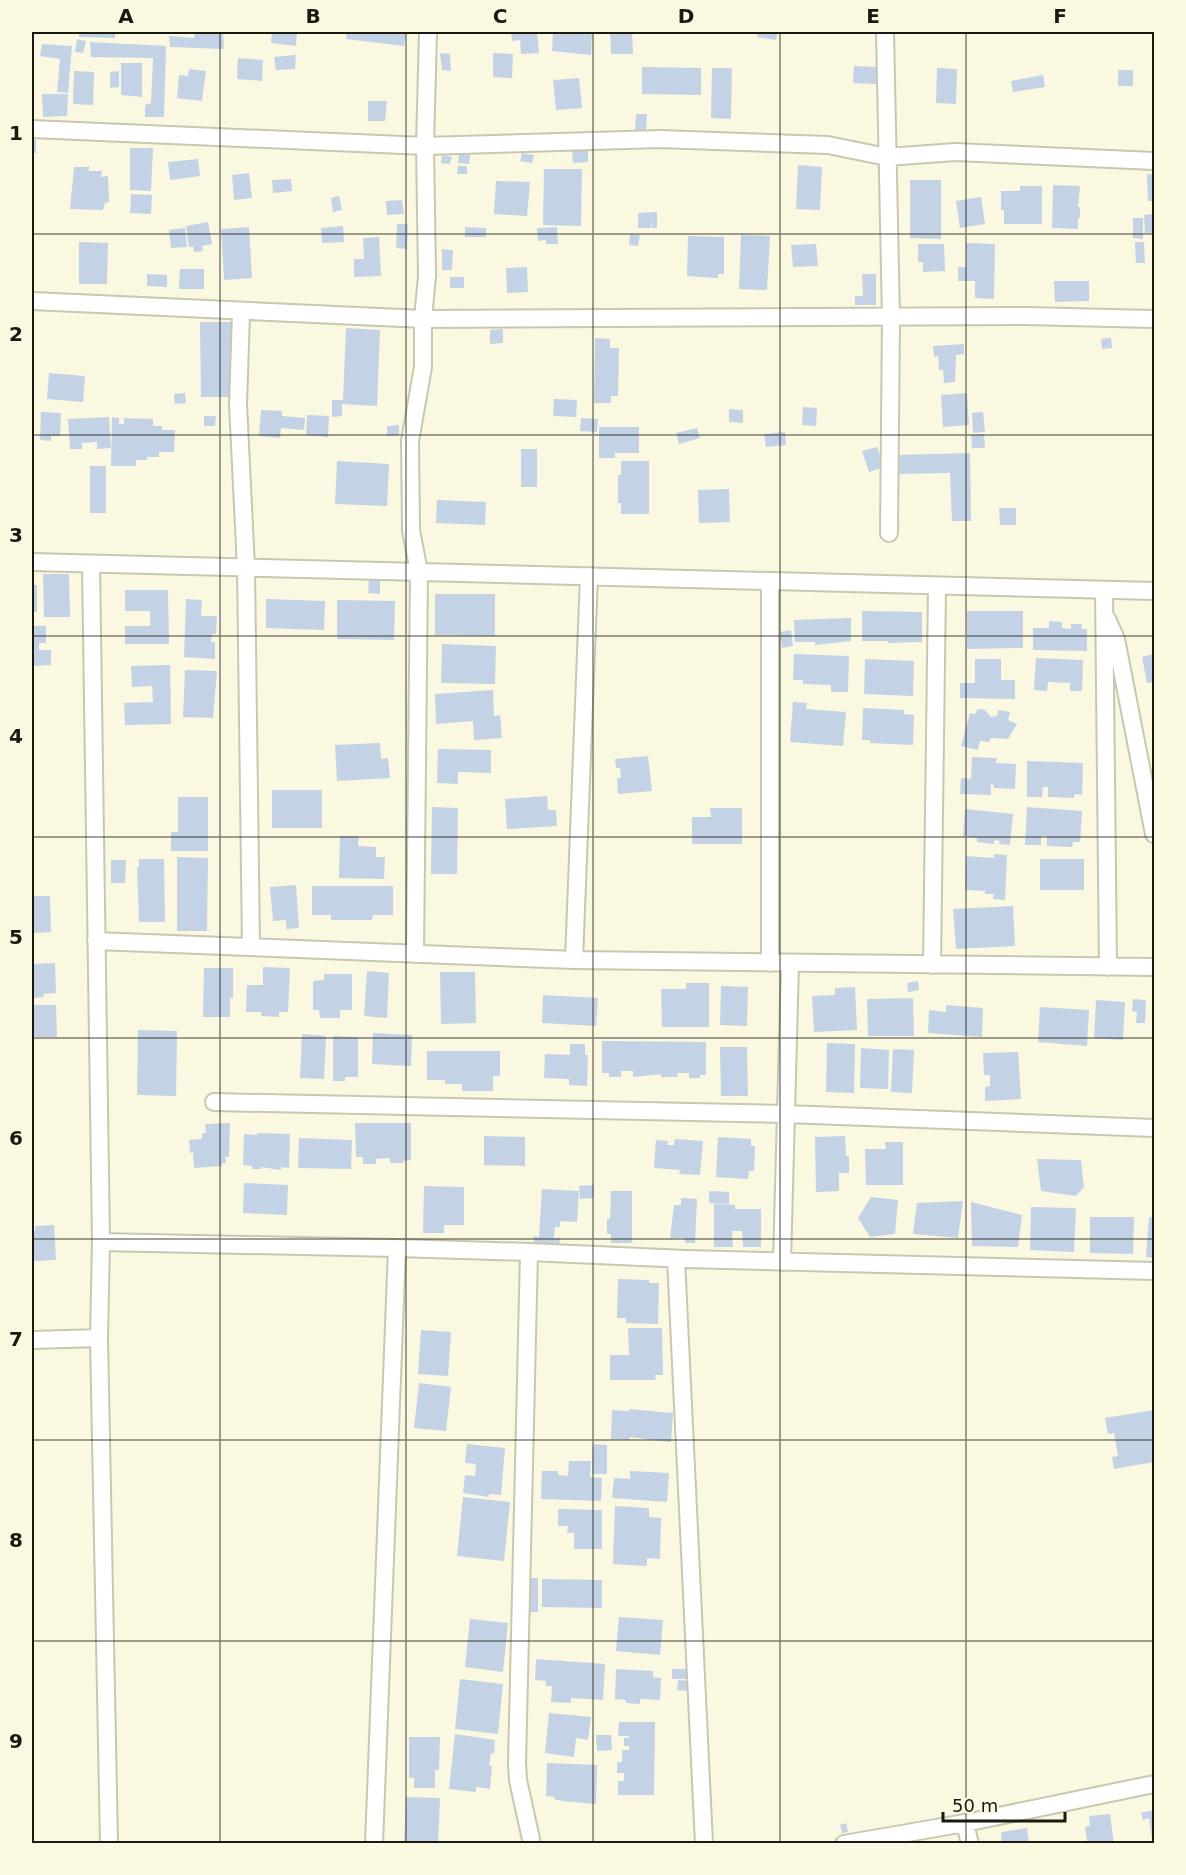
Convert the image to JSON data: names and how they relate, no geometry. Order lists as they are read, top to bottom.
{
  "scale_bar": "50 m",
  "grid": {
    "columns": [
      "A",
      "B",
      "C",
      "D",
      "E",
      "F"
    ],
    "rows": [
      "1",
      "2",
      "3",
      "4",
      "5",
      "6",
      "7",
      "8",
      "9"
    ]
  }
}
